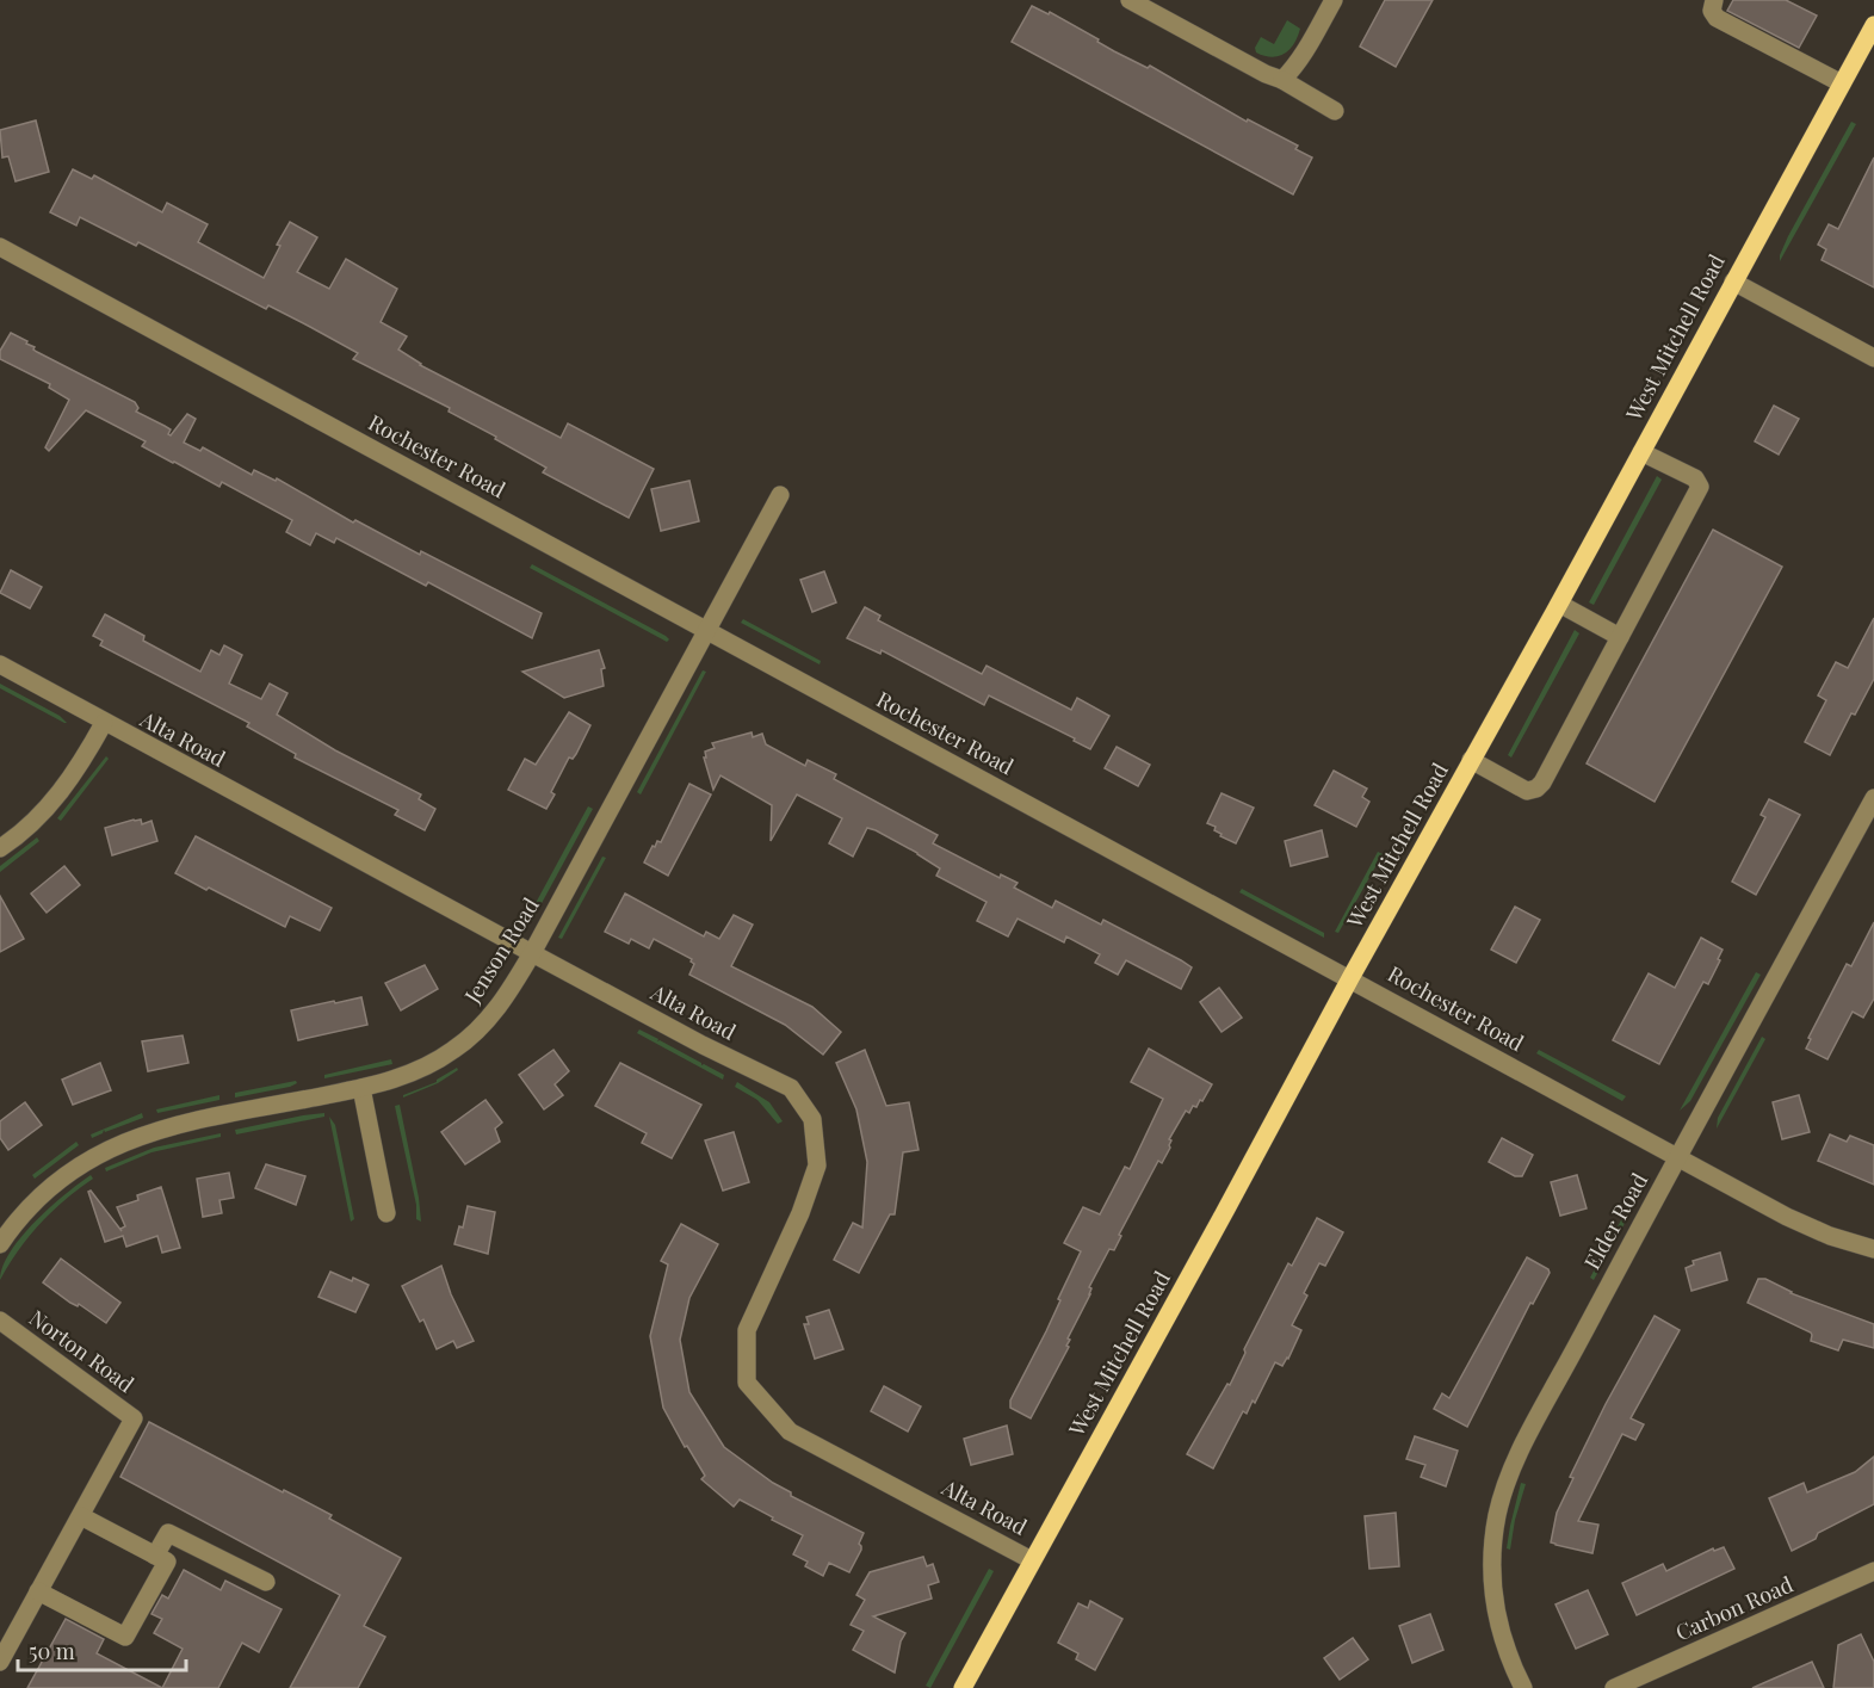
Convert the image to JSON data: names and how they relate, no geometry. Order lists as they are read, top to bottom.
{
  "streets": {
    "main road": ["West Mitchell Road"],
    "street": [
      "Rochester Road",
      "Alta Road",
      "Jenson Road",
      "Elder Road",
      "Norton Road",
      "Carbon Road"
    ]
  },
  "crossings": [
    ["West Mitchell Road", "Rochester Road"],
    ["West Mitchell Road", "Alta Road"],
    ["Rochester Road", "Jenson Road"],
    ["Rochester Road", "Elder Road"],
    ["Alta Road", "Jenson Road"]
  ],
  "scale_bar": "50 m"
}
